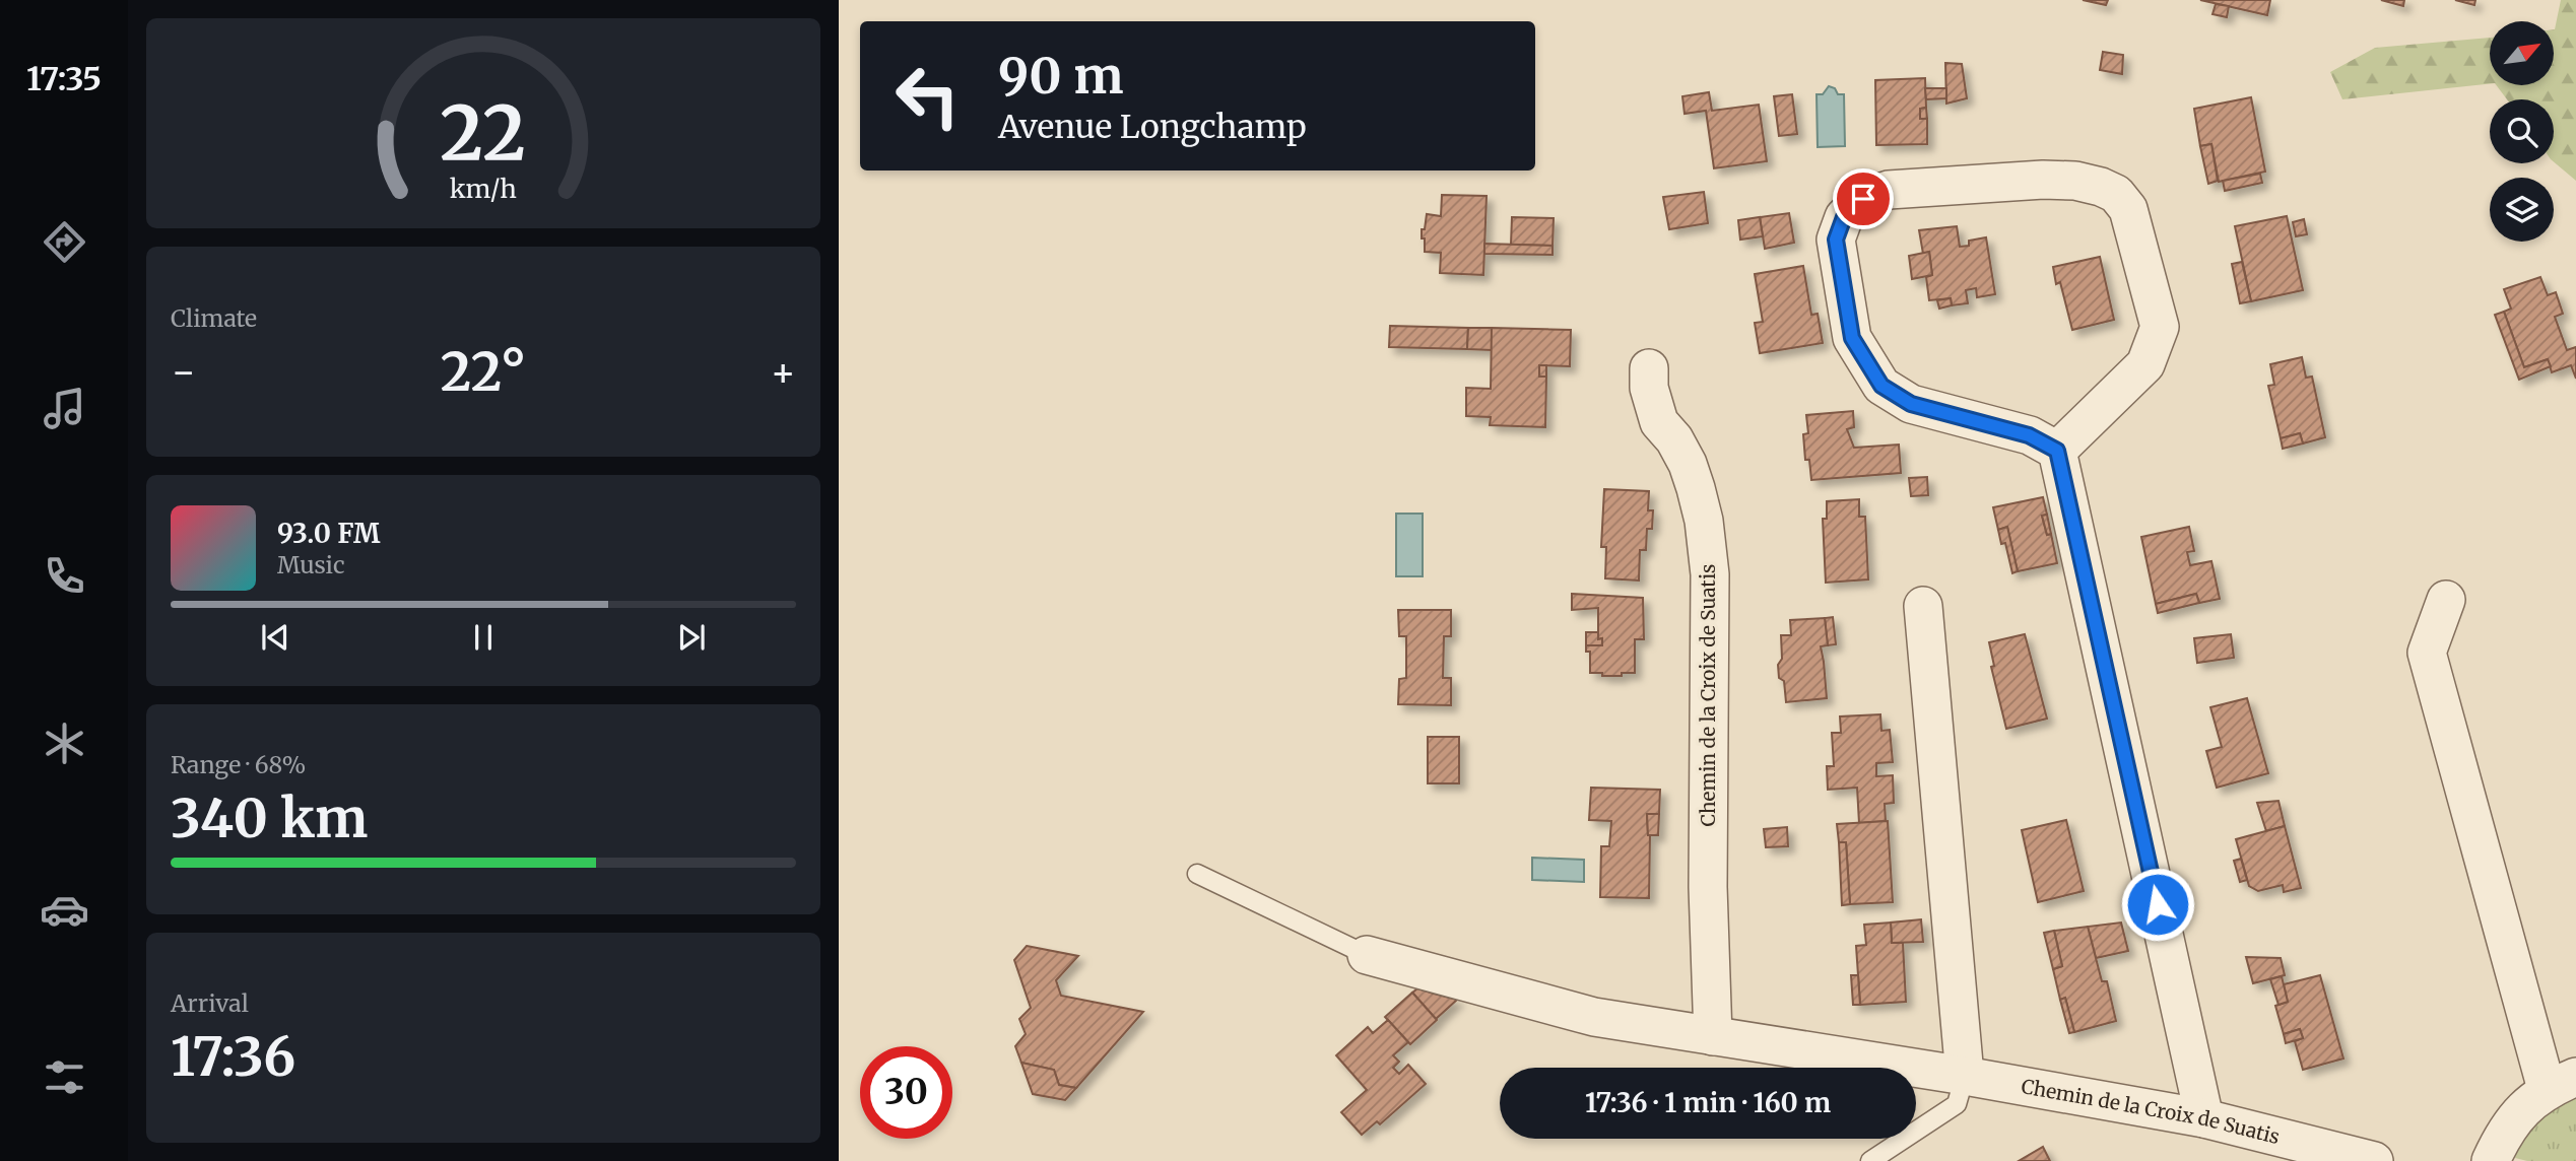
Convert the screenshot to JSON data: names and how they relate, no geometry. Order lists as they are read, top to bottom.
{
  "streets": {
    "street": ["Chemin de la Croix de Suatis"]
  },
  "north": "top right",
  "page": {
    "tabs": "17:35",
    "turn": ["90 m", "Avenue Longchamp"],
    "tile": [
      "Climate",
      ["Range · 68%", "340 km"],
      ["Arrival", "17:36"]
    ],
    "heat": ["−", "22°", "+"],
    "song": ["93.0 FM", "Music"],
    "limit": "30",
    "trip": "17:36 · 1 min · 160 m",
    "gauge": ["22", "km/h"]
  }
}
